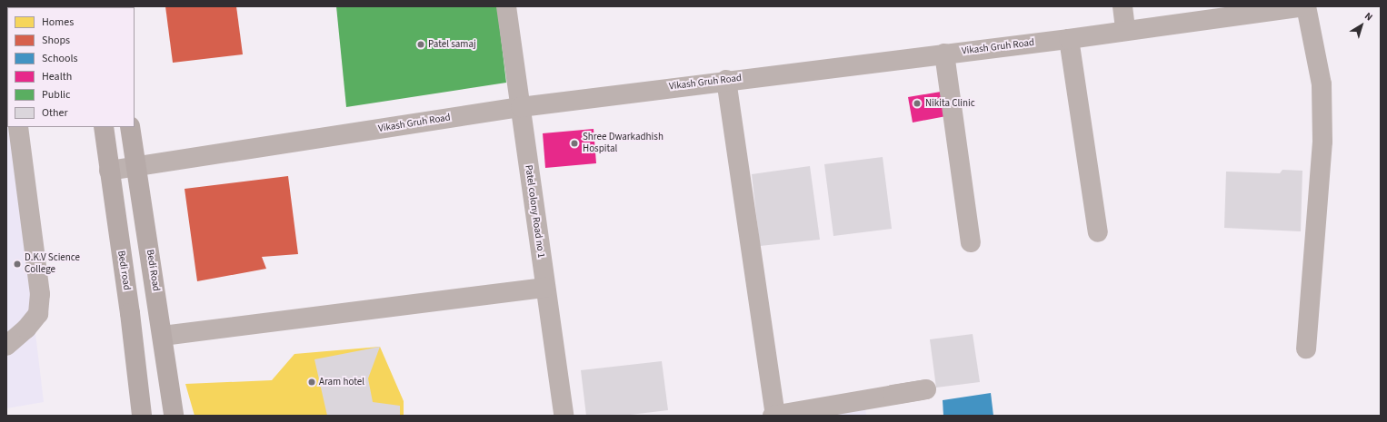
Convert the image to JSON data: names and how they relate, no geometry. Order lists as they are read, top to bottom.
{
  "streets": {
    "main road": ["Bedi road", "Bedi Road"],
    "street": ["Vikash Gruh Road", "Patel colony Road no 1"]
  },
  "crossings": [
    ["Vikash Gruh Road", "Patel colony Road no 1"],
    ["Vikash Gruh Road", "Bedi road"],
    ["Vikash Gruh Road", "Bedi Road"]
  ],
  "places": [
    "Patel samaj",
    "Nikita Clinic",
    "Shree Dwarkadhish Hospital",
    "D.K.V Science College",
    "Aram hotel"
  ],
  "legend": [
    "Homes",
    "Shops",
    "Schools",
    "Health",
    "Public",
    "Other"
  ],
  "north": "top right"
}
